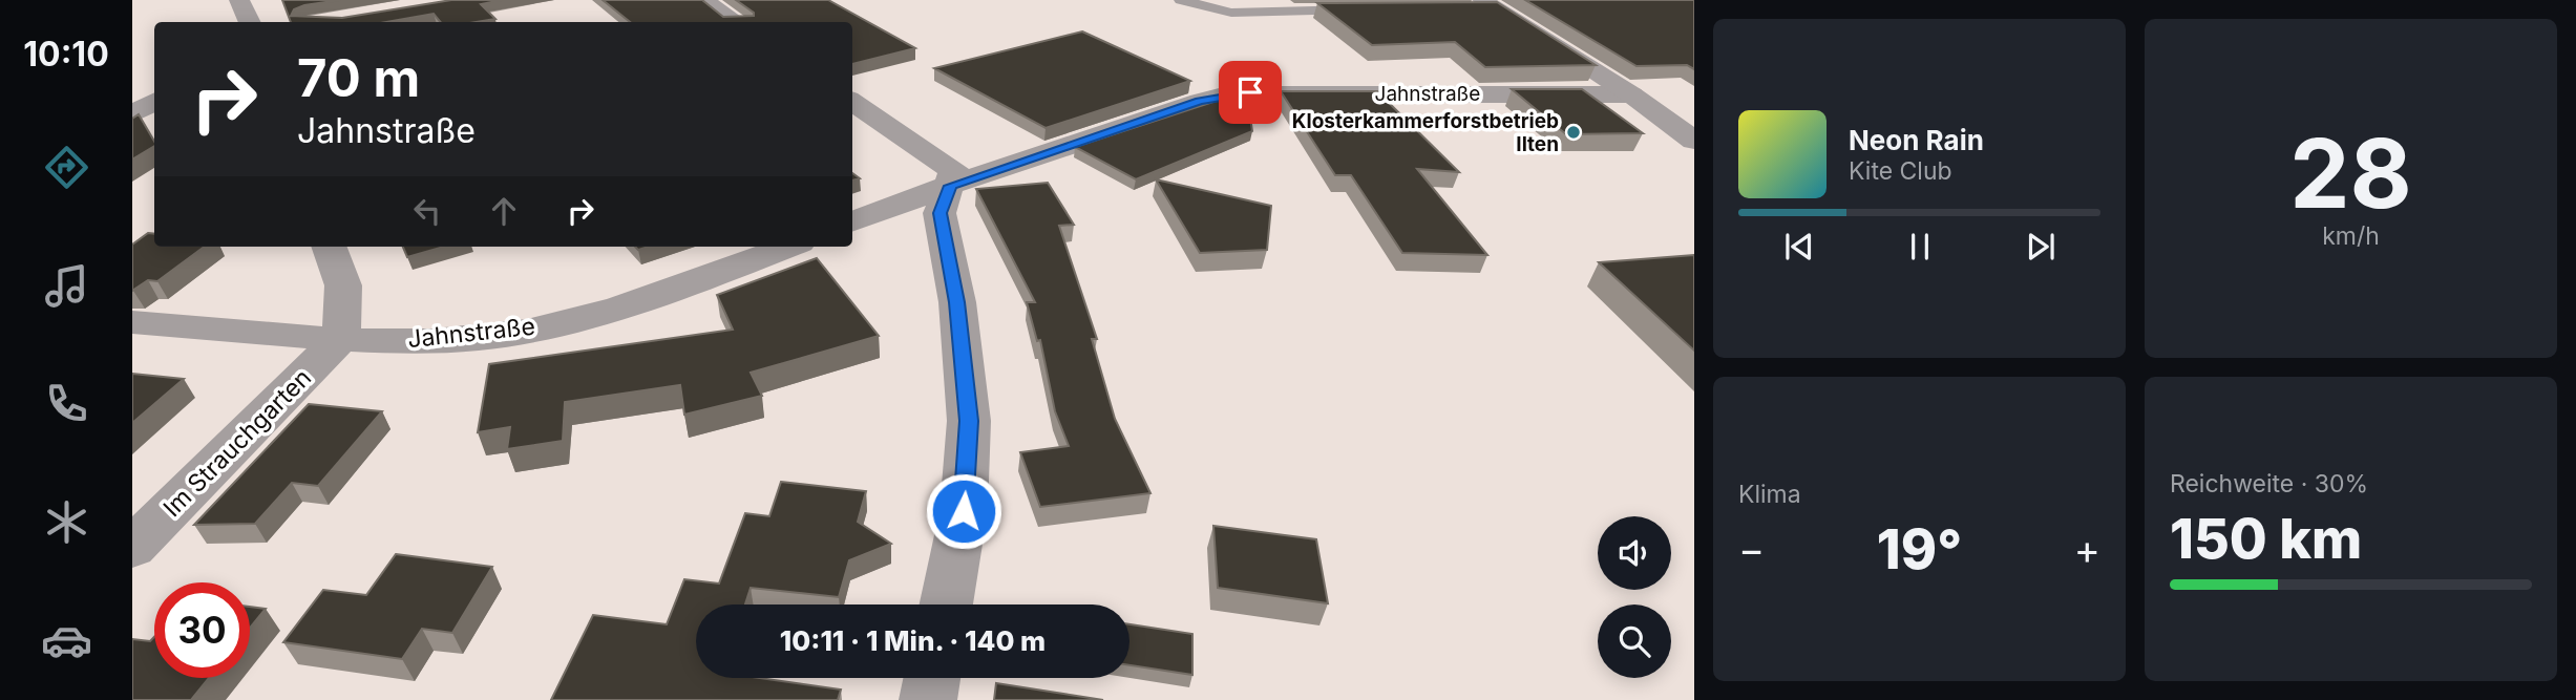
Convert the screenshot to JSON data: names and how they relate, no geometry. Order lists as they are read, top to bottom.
{
  "streets": {
    "street": ["Jahnstraße", "Im Strauchgarten"]
  },
  "crossings": [
    ["Jahnstraße", "Im Strauchgarten"]
  ],
  "places": ["Klosterkammerforstbetrieb Ilten"],
  "page": {
    "tabs": "10:10",
    "tile": [
      ["28", "km/h"],
      "Klima",
      ["Reichweite · 30%", "150 km"]
    ],
    "turn": ["70 m", "Jahnstraße"],
    "song": ["Neon Rain", "Kite Club"],
    "heat": ["−", "19°", "+"],
    "limit": "30",
    "trip": "10:11 · 1 Min. · 140 m"
  }
}
